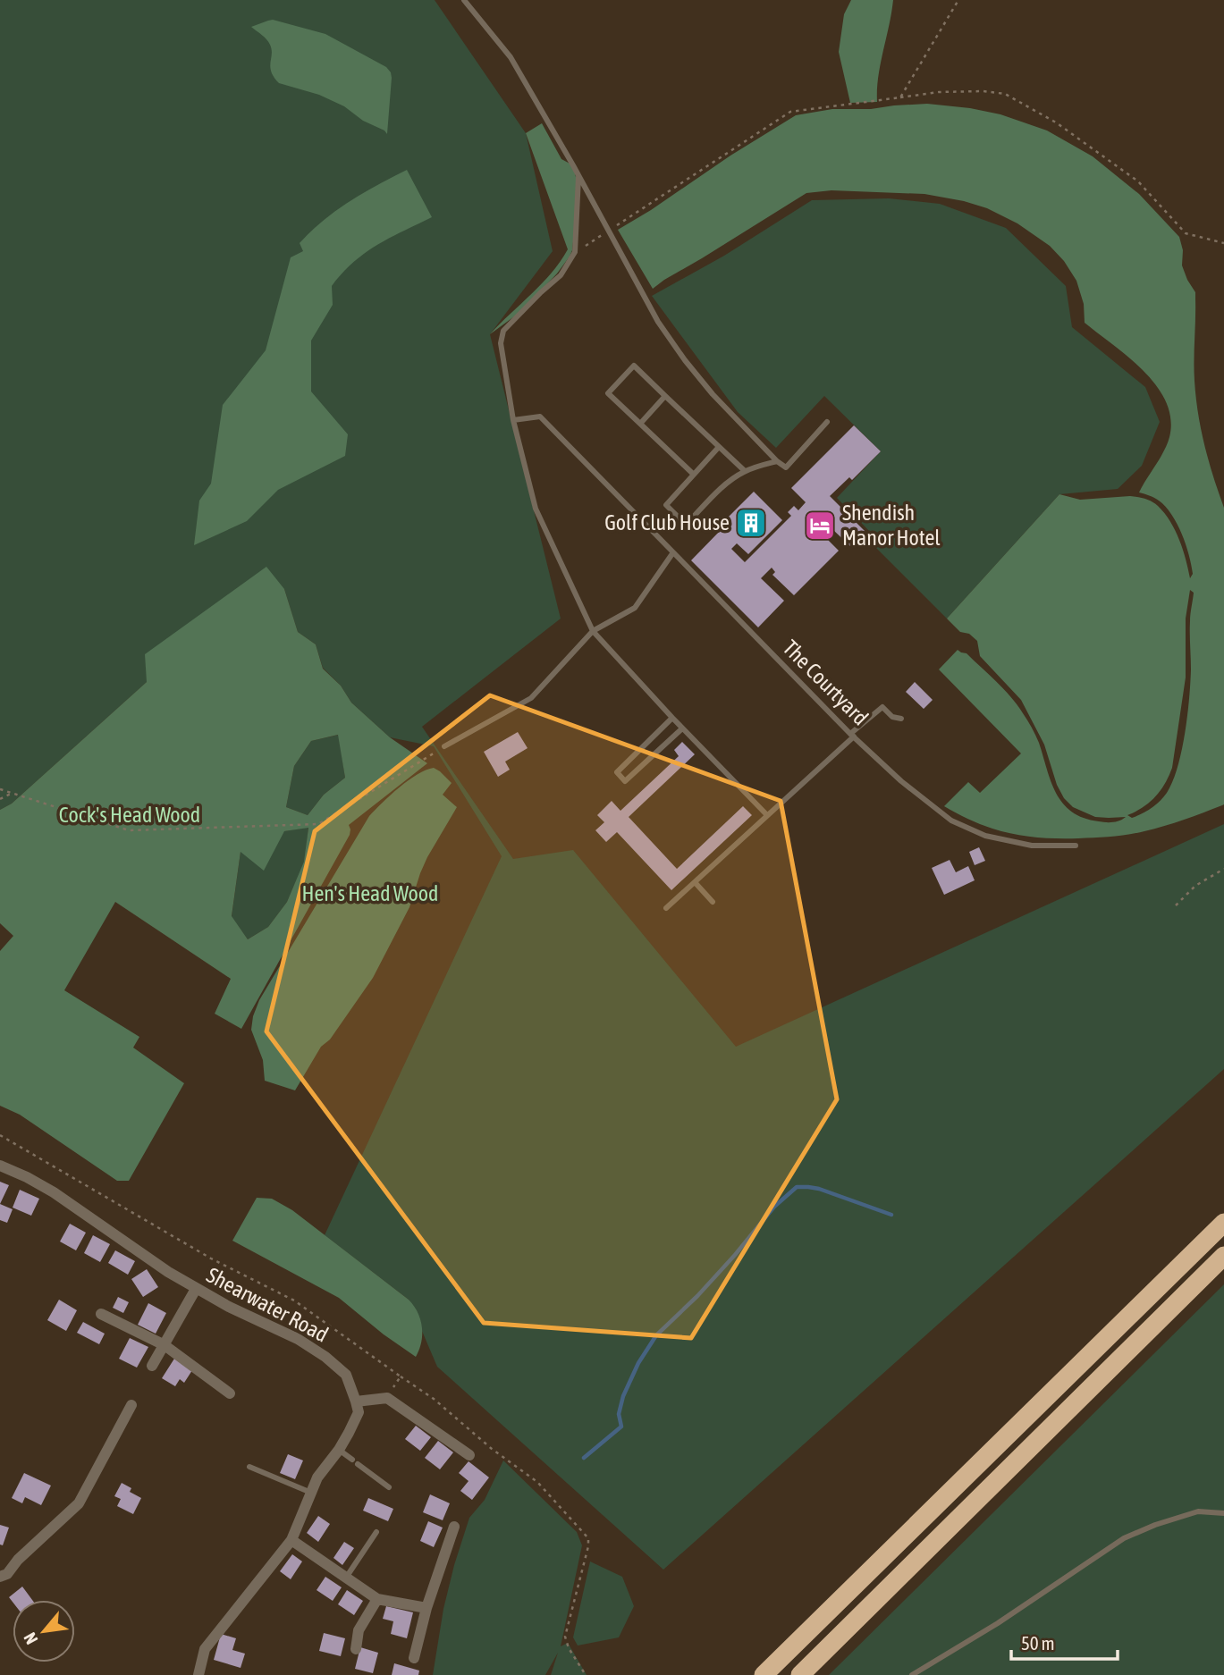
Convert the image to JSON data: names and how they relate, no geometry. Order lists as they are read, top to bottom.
{
  "streets": {
    "street": ["Shearwater Road"],
    "lane": ["The Courtyard"]
  },
  "parks": ["Cock's Head Wood", "Hen's Head Wood"],
  "places": {
    "building": ["Golf Club House"],
    "hotel": ["Shendish Manor Hotel"]
  },
  "scale_bar": "50 m",
  "north": "bottom left"
}
